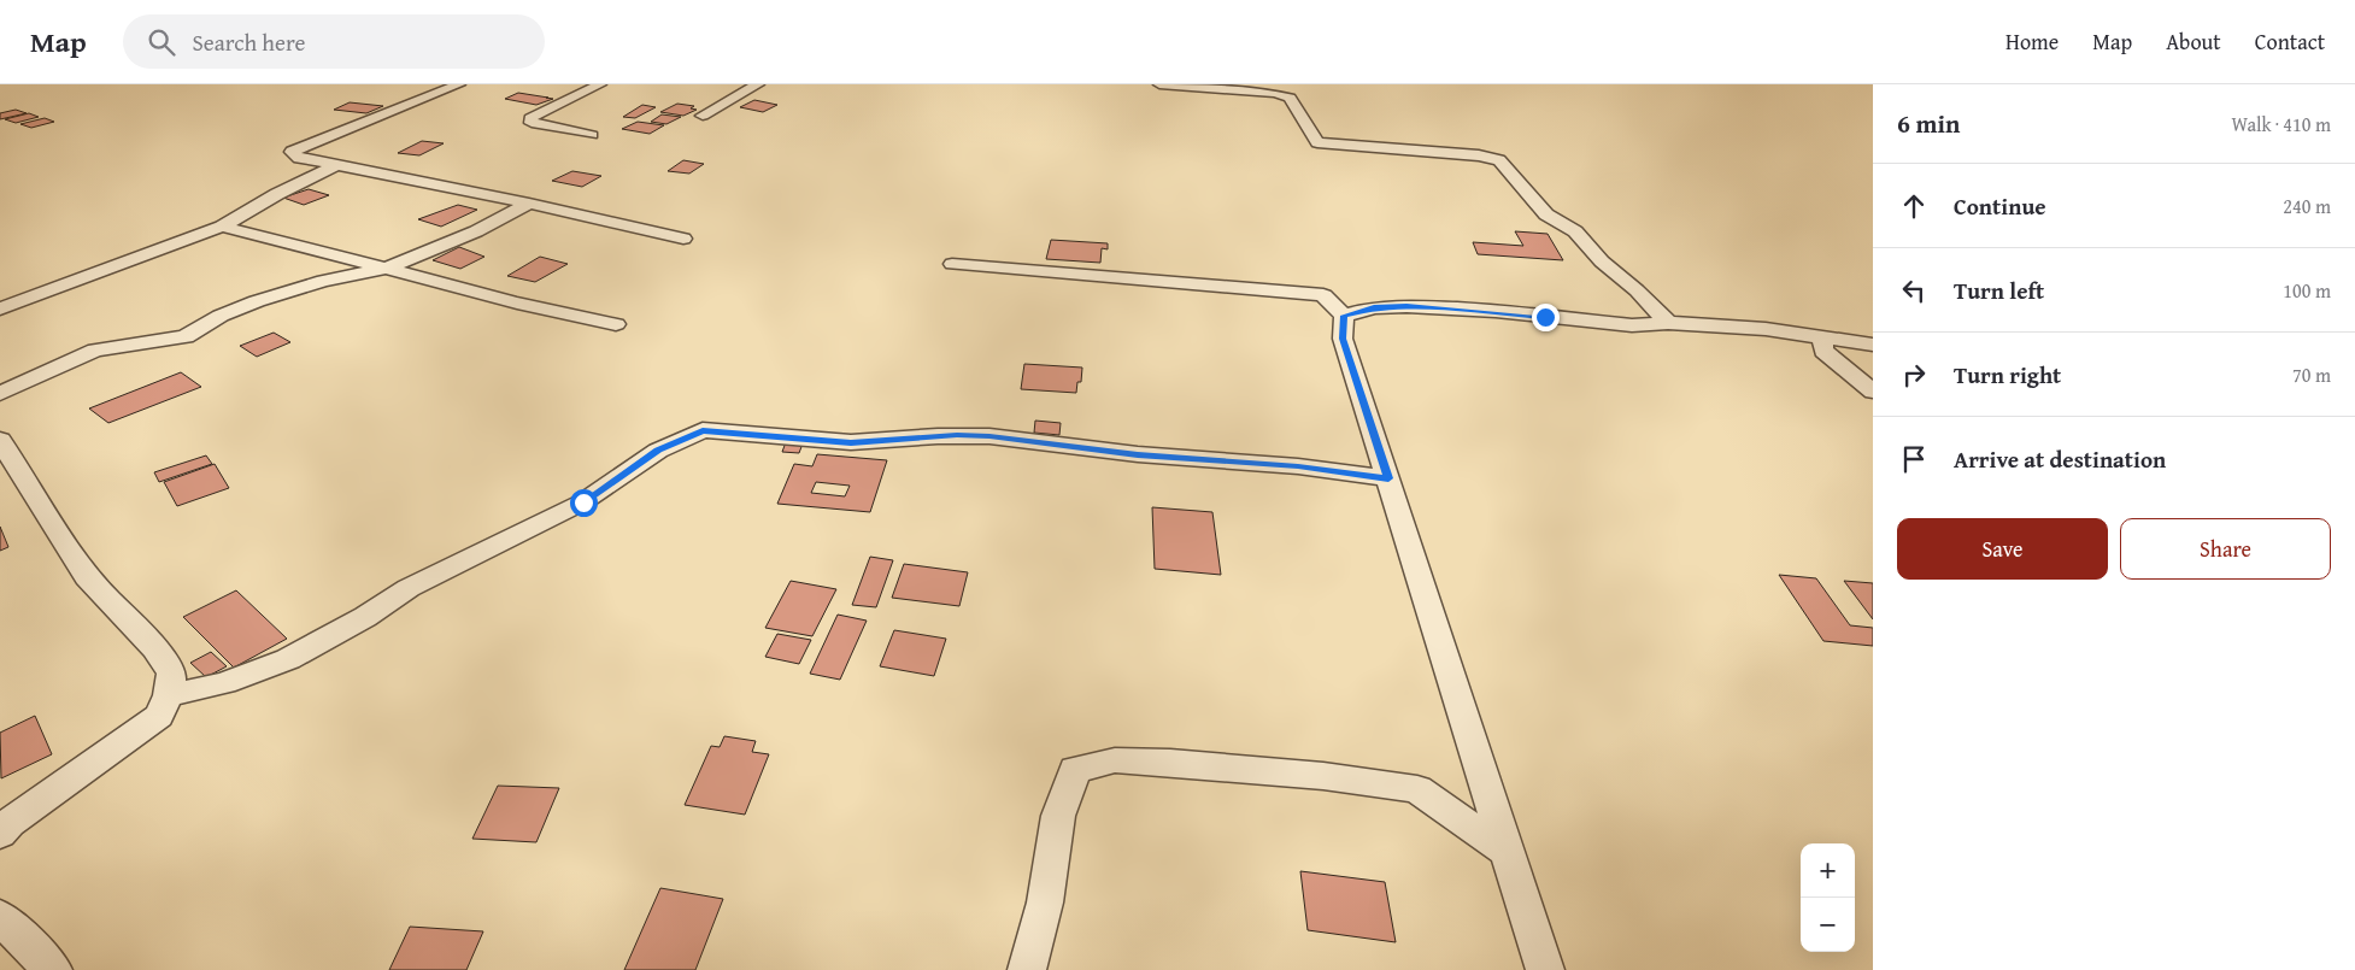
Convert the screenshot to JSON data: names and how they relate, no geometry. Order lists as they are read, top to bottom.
{
  "page": {
    "header": "Map",
    "search": "Search here",
    "nav": [
      "Home",
      "Map",
      "About",
      "Contact"
    ],
    "heading": ["6 min", "Walk · 410 m"],
    "list": [
      ["Continue", "240 m"],
      ["Turn left", "100 m"],
      ["Turn right", "70 m"],
      "Arrive at destination"
    ],
    "buttons": ["Save", "Share"],
    "map_buttons": ["+", "−"]
  }
}
